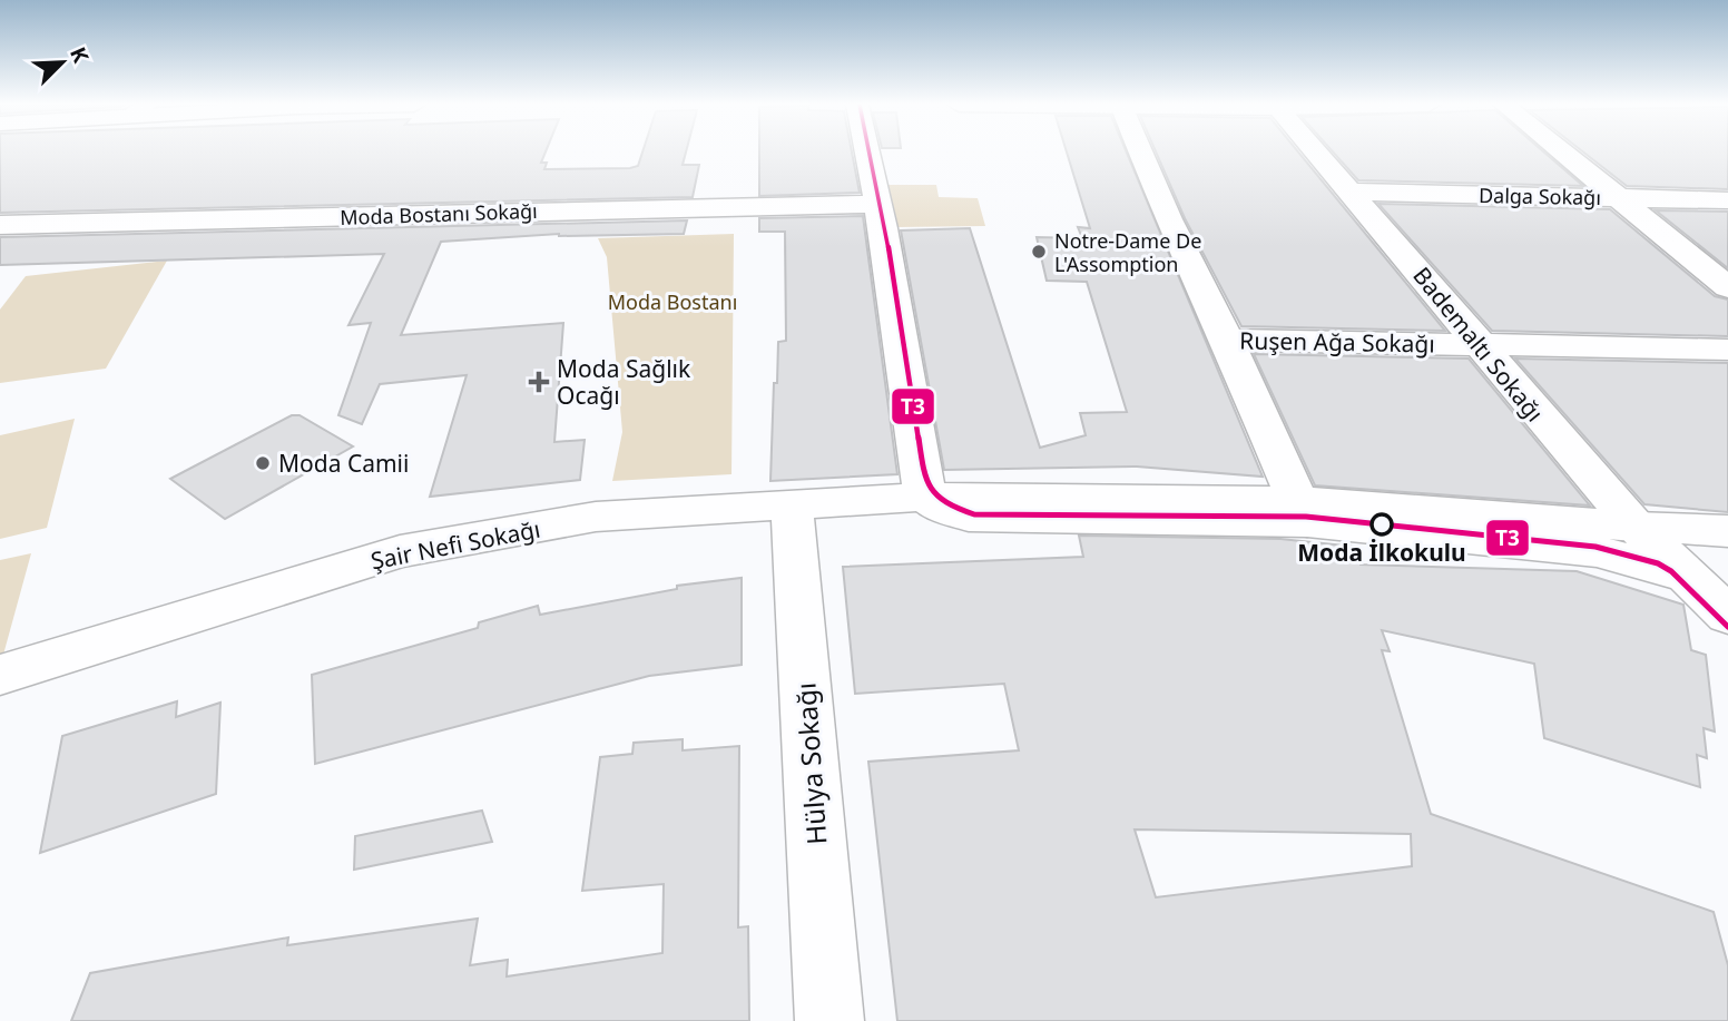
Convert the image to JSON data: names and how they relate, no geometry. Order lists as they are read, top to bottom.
{
  "streets": {
    "street": [
      "Dalga Sokağı",
      "Moda Bostanı Sokağı",
      "Ruşen Ağa Sokağı",
      "Bademaltı Sokağı",
      "Şair Nefi Sokağı",
      "Hülya Sokağı"
    ]
  },
  "crossings": [
    ["Dalga Sokağı", "Bademaltı Sokağı"],
    ["Ruşen Ağa Sokağı", "Bademaltı Sokağı"],
    ["Bademaltı Sokağı", "Şair Nefi Sokağı"],
    ["Şair Nefi Sokağı", "Hülya Sokağı"]
  ],
  "parks": ["Moda Bostanı"],
  "places": {
    "other": ["Notre-Dame De L'Assomption", "Moda Camii", "Moda İlkokulu"],
    "health": ["Moda Sağlık Ocağı"]
  },
  "lines": ["transit line T3"],
  "north": "top right"
}
